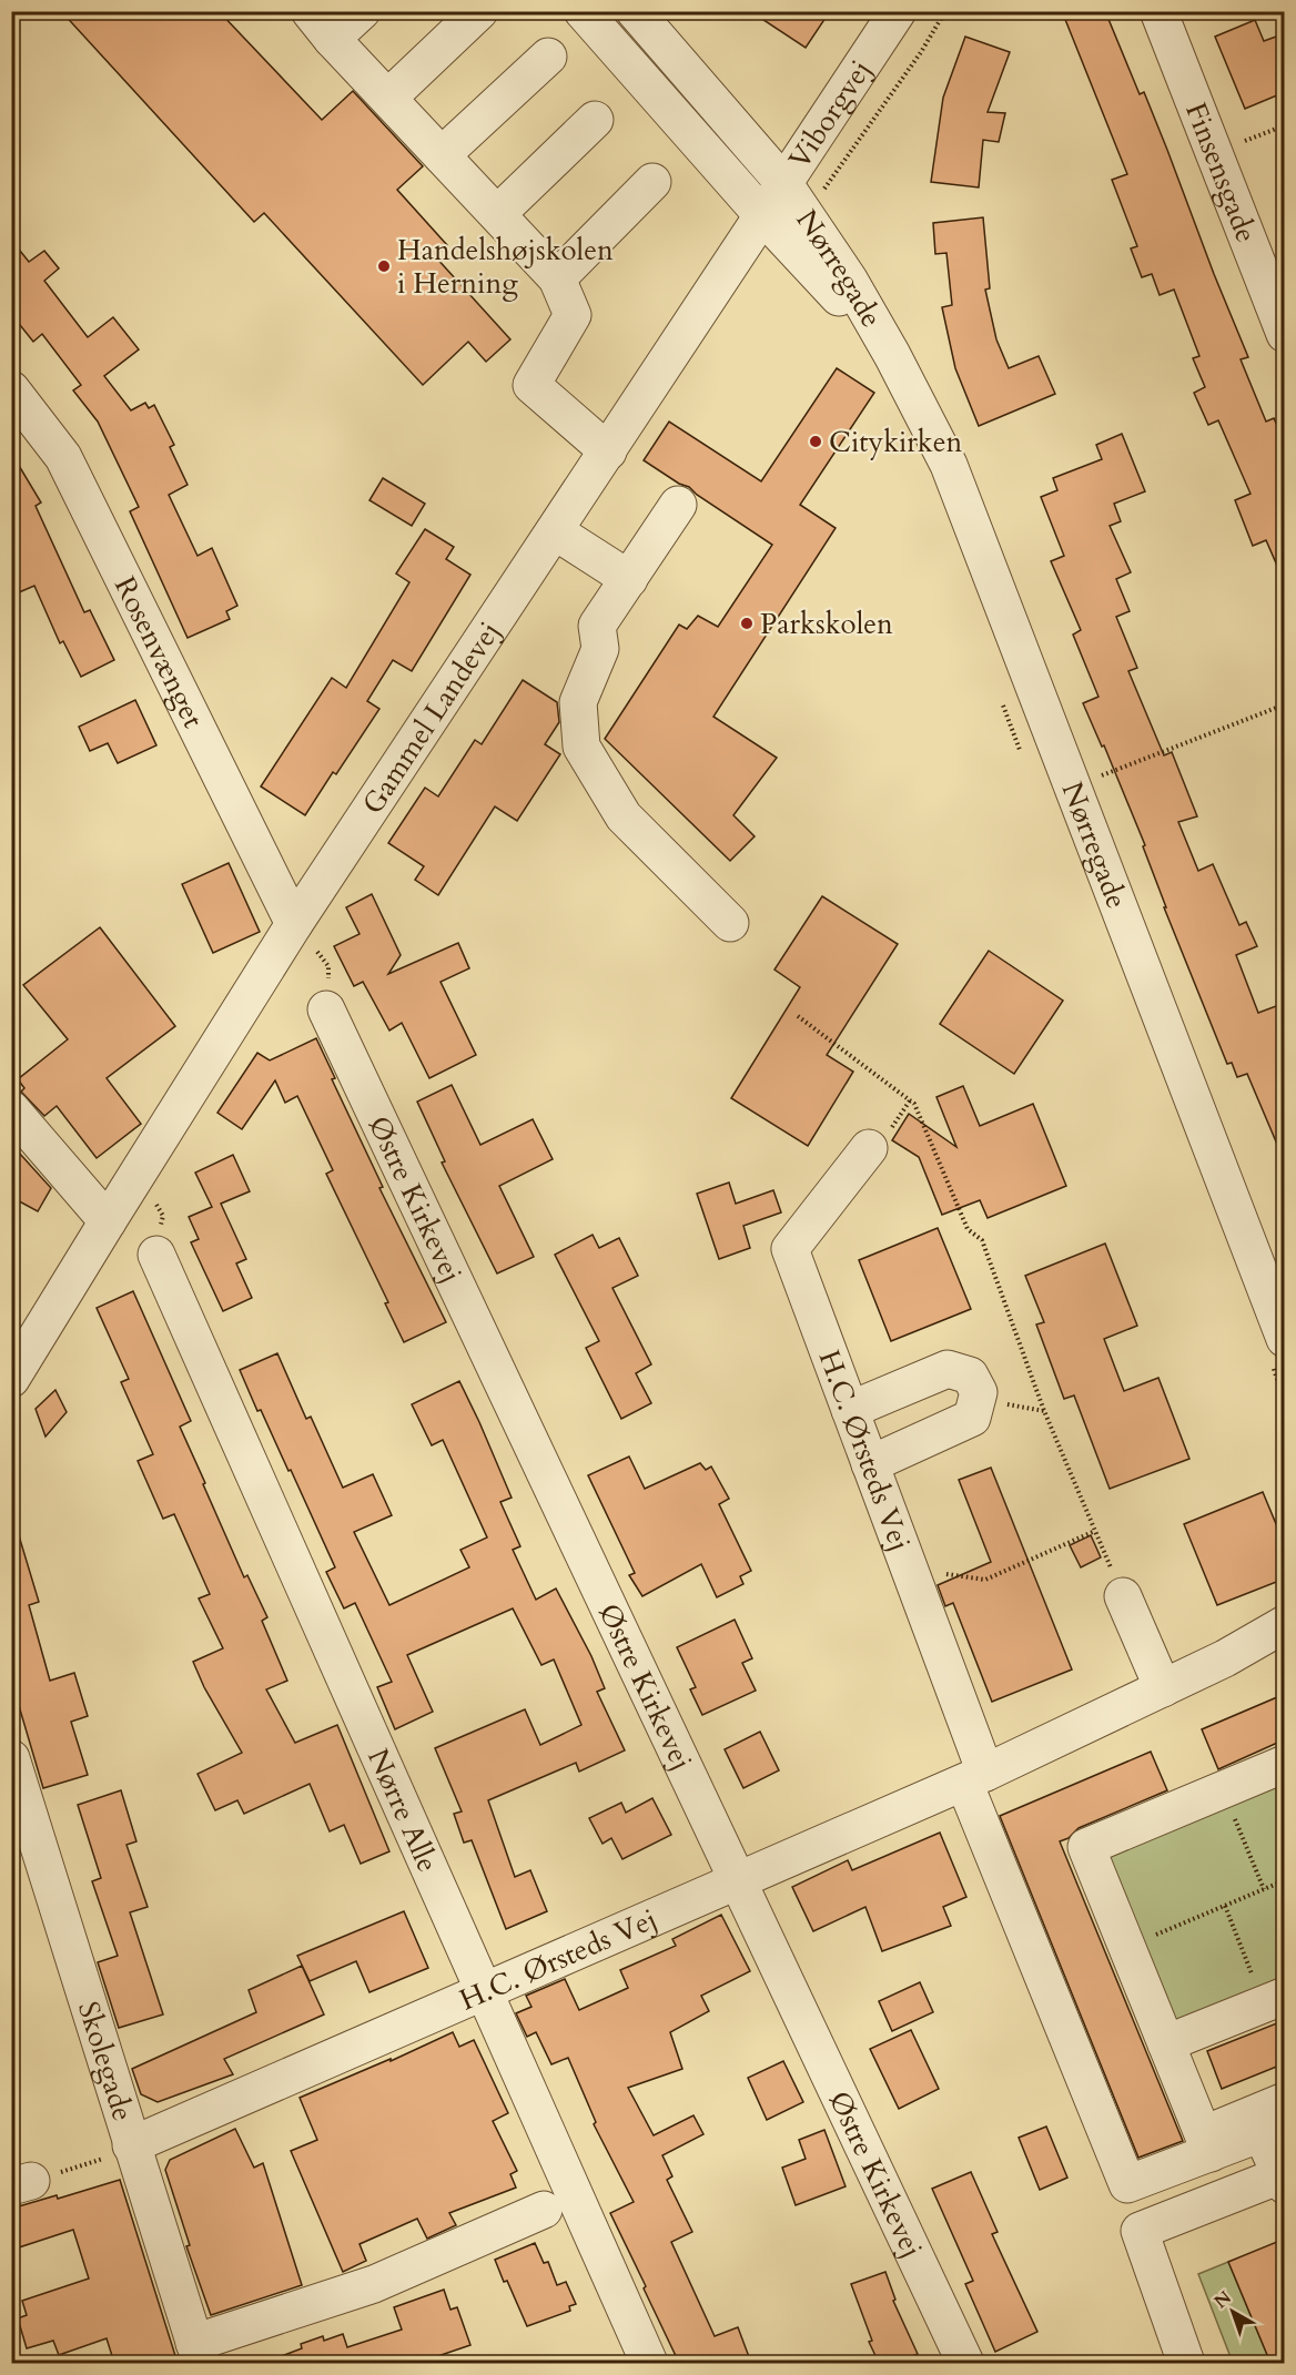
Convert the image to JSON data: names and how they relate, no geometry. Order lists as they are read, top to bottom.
{
  "streets": {
    "street": [
      "Viborgvej",
      "Finsensgade",
      "Nørregade",
      "Rosenvænget",
      "Gammel Landevej",
      "Østre Kirkevej",
      "H.C. Ørsteds Vej",
      "Nørre Alle",
      "Skolegade"
    ]
  },
  "crossings": [
    ["Viborgvej", "Nørregade"],
    ["Viborgvej", "Gammel Landevej"],
    ["Nørregade", "Gammel Landevej"],
    ["Rosenvænget", "Gammel Landevej"],
    ["Østre Kirkevej", "H.C. Ørsteds Vej"],
    ["H.C. Ørsteds Vej", "Nørre Alle"],
    ["H.C. Ørsteds Vej", "Skolegade"]
  ],
  "places": ["Handelshøjskolen i Herning", "Citykirken", "Parkskolen"],
  "north": "top left"
}
